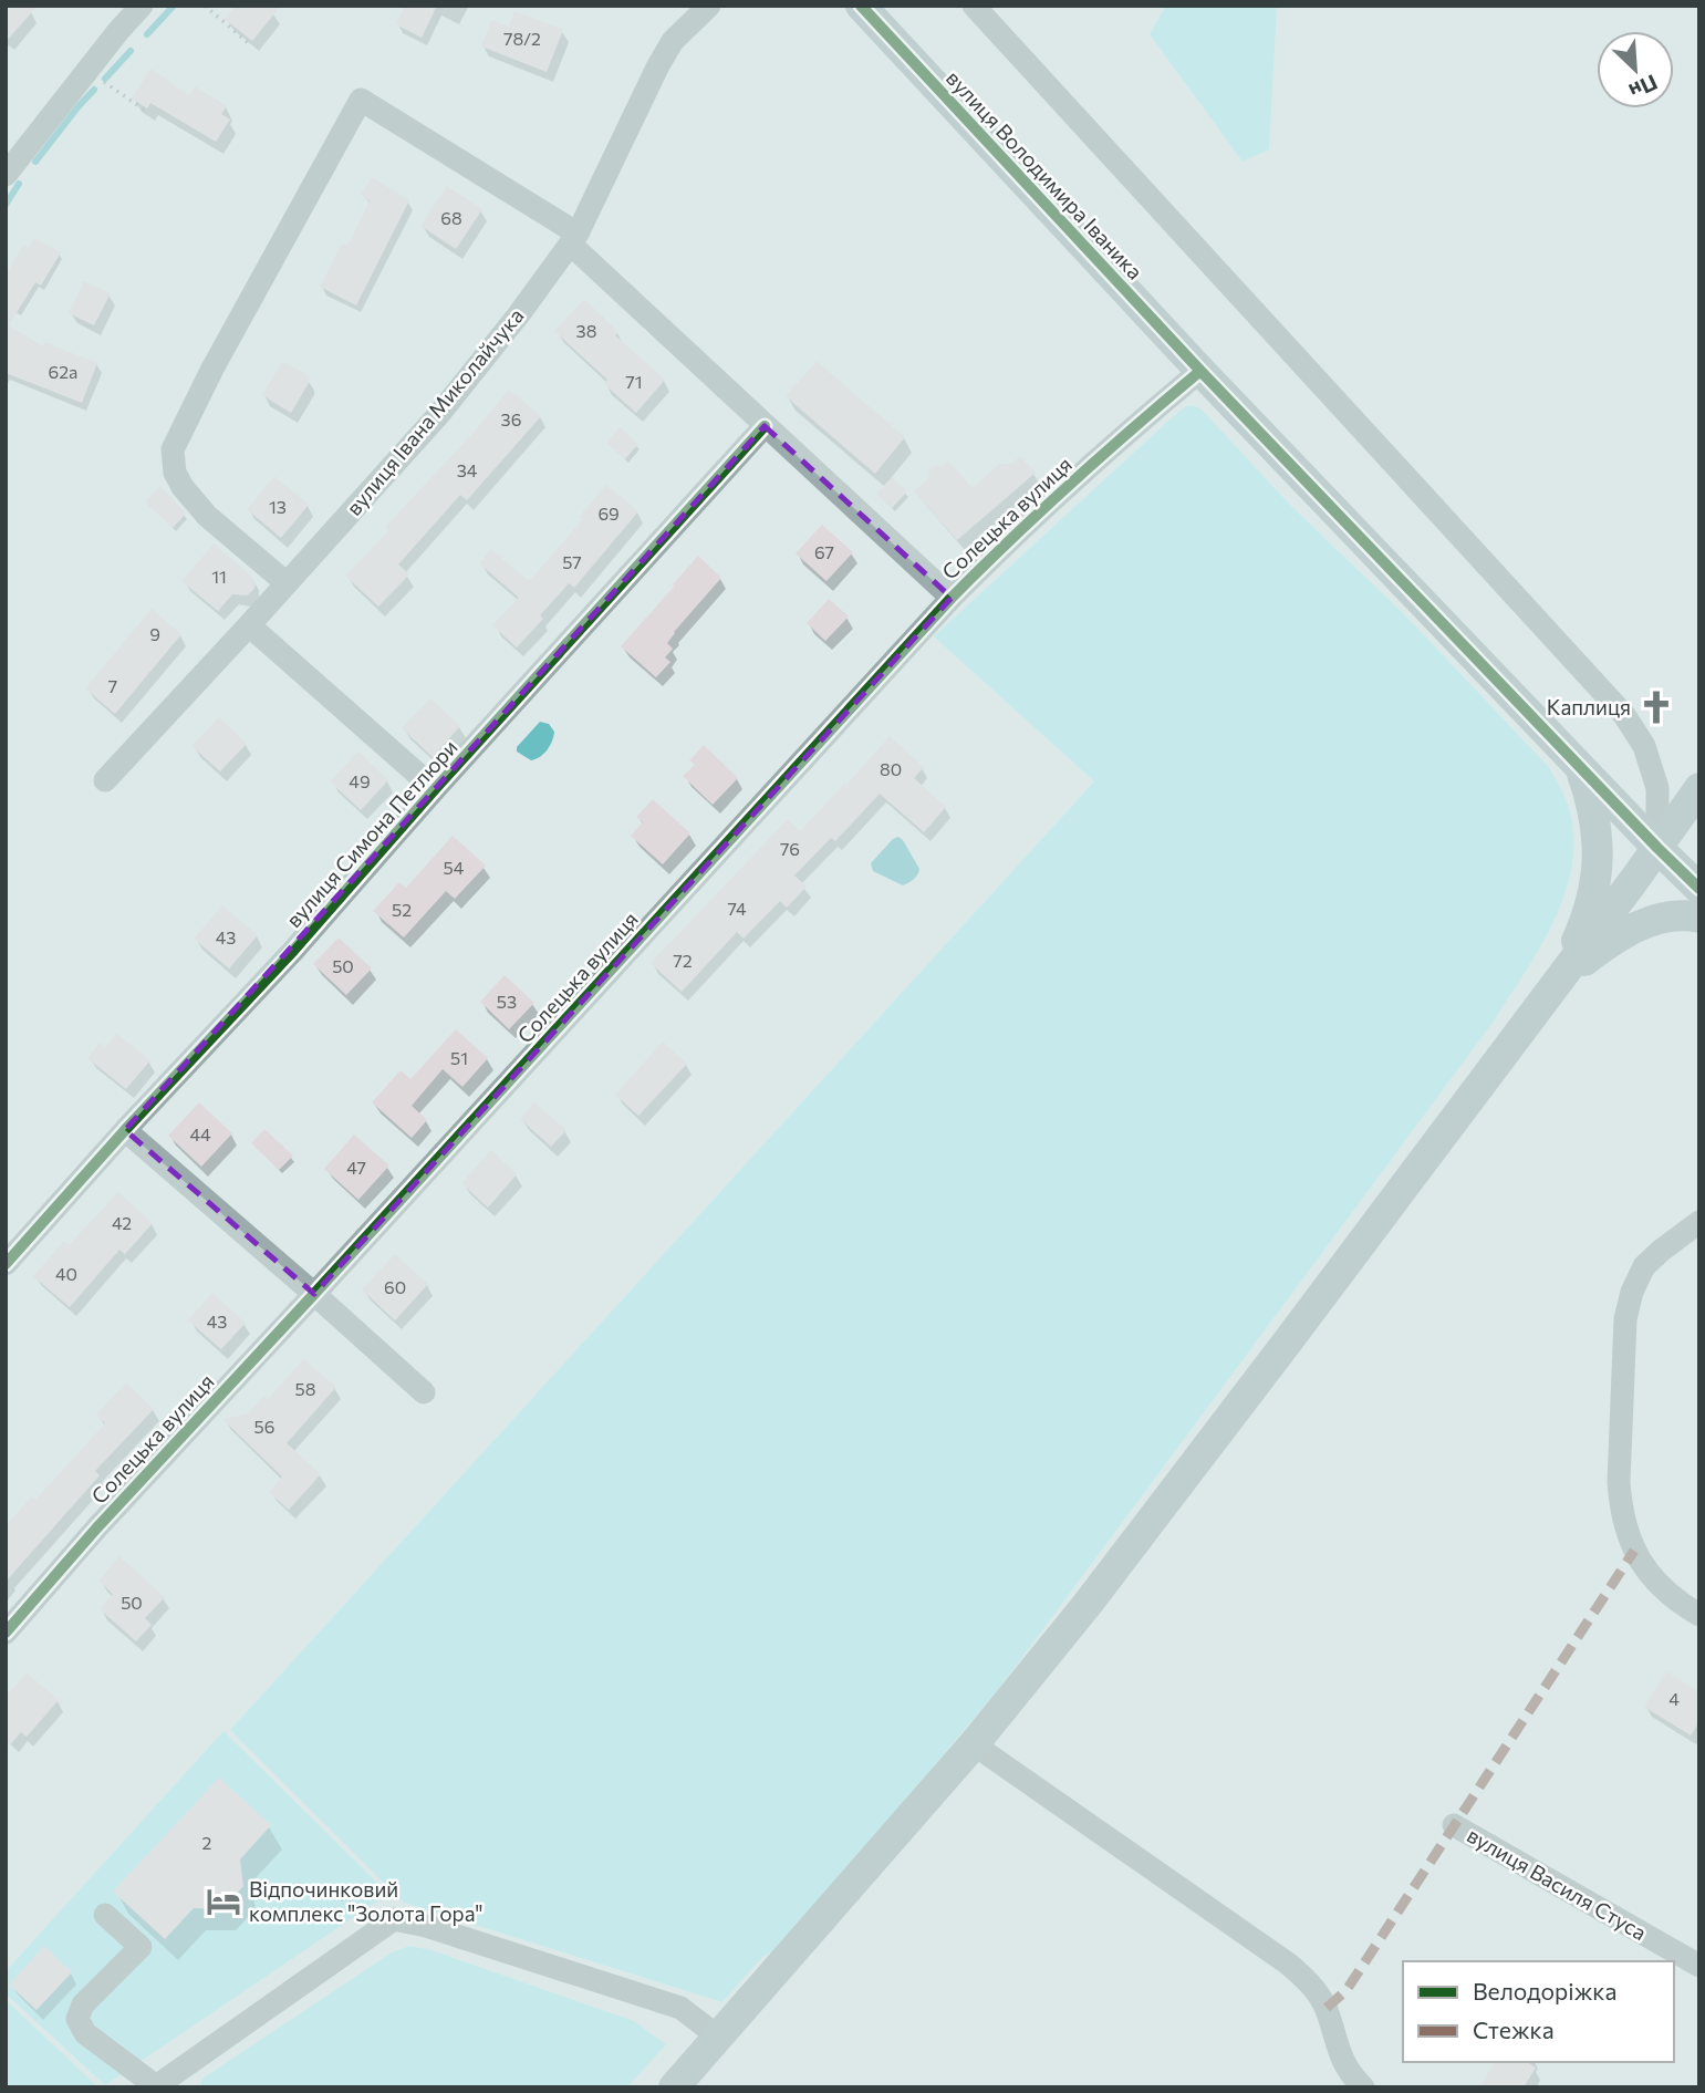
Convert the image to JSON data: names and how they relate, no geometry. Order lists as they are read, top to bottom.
{
  "streets": {
    "main road": ["вулиця Володимира Іваника"],
    "street": [
      "вулиця Івана Миколайчука",
      "Солецька вулиця",
      "вулиця Симона Петлюри",
      "вулиця Василя Стуса"
    ]
  },
  "crossings": [
    ["вулиця Володимира Іваника", "Солецька вулиця"]
  ],
  "places": {
    "church": ["Каплиця"],
    "hotel": ["Відпочинковий комплекс \"Золота Гора\""]
  },
  "house_numbers": [
    "78/2",
    "68",
    "38",
    "62а",
    "71",
    "36",
    "34",
    "13",
    "69",
    "67",
    "57",
    "11",
    "9",
    "7",
    "80",
    "49",
    "76",
    "54",
    "74",
    "52",
    "43",
    "72",
    "50",
    "53",
    "51",
    "44",
    "47",
    "42",
    "40",
    "60",
    "43",
    "58",
    "56",
    "50",
    "4",
    "2"
  ],
  "legend": ["Велодоріжка", "Стежка"],
  "north": "bottom right"
}
